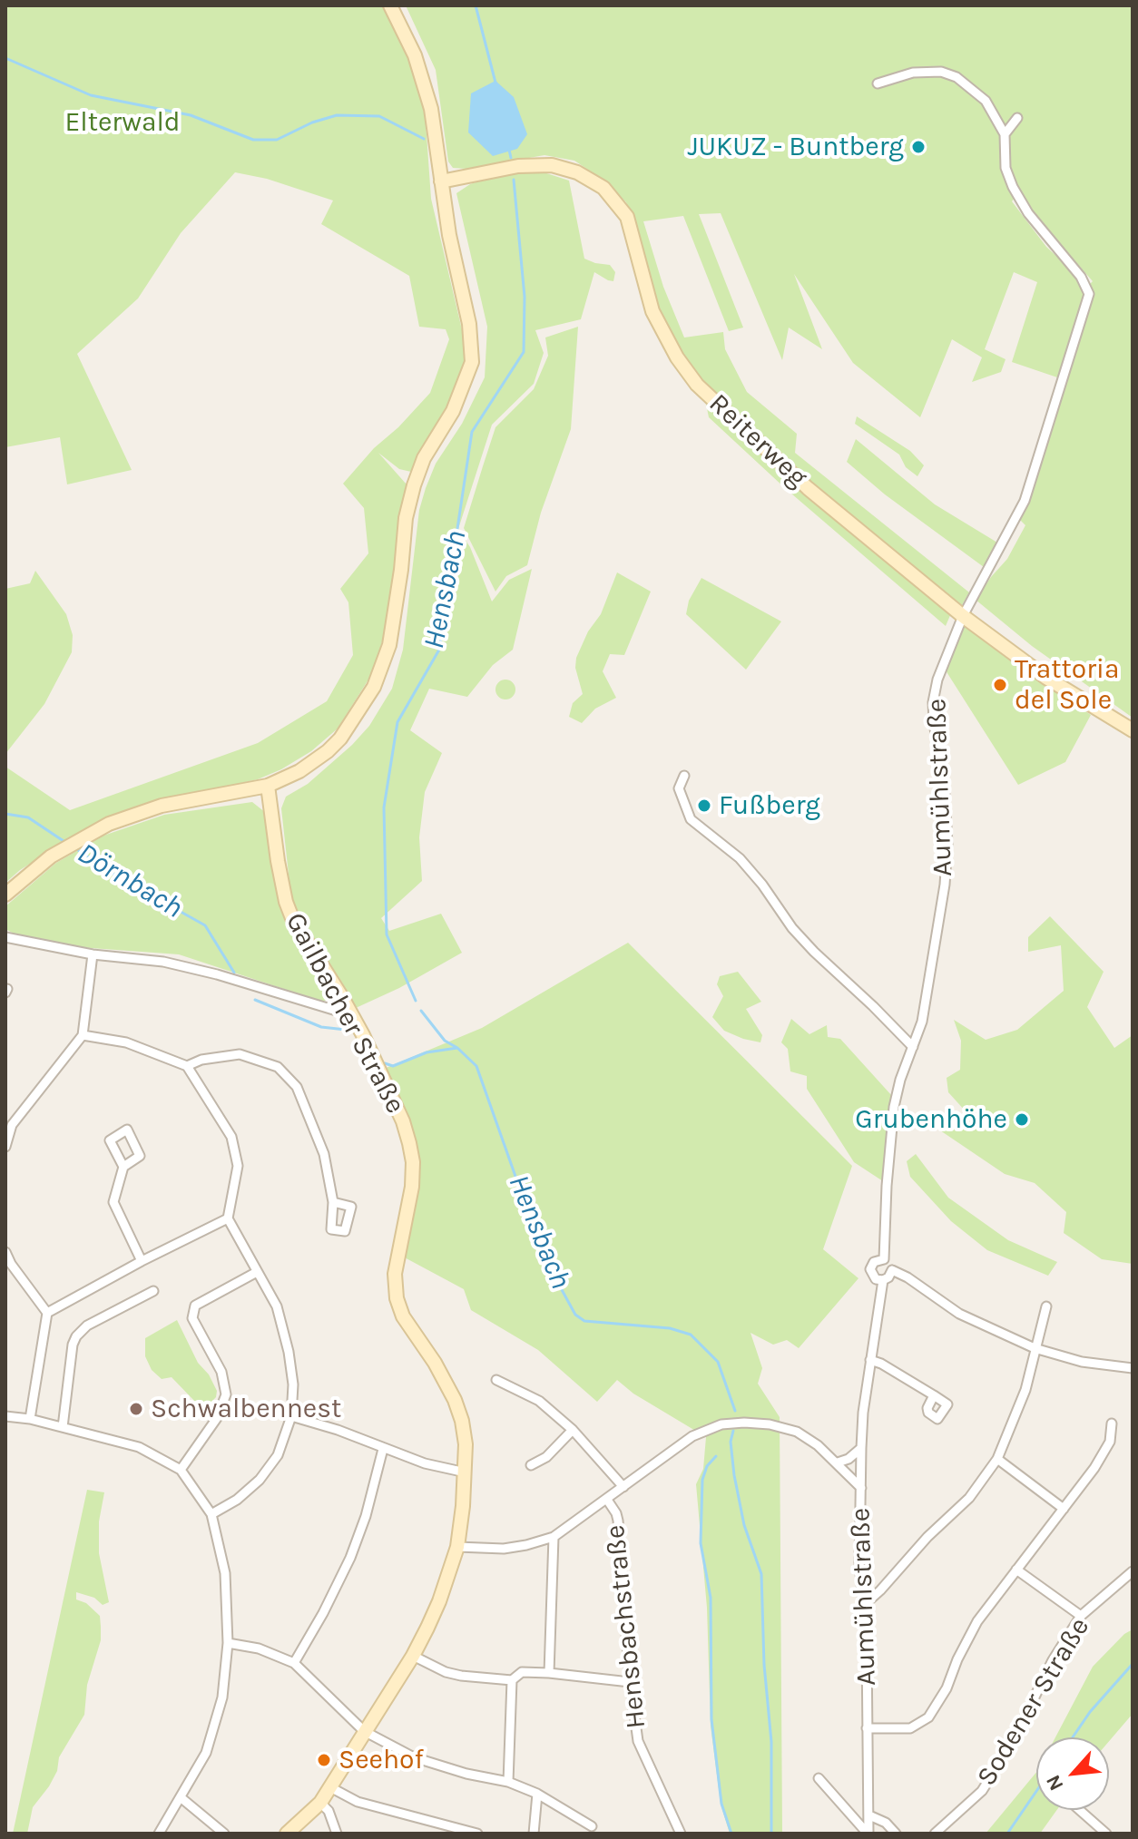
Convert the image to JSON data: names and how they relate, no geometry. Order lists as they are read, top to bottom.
{
  "streets": {
    "street": [
      "Reiterweg",
      "Aumühlstraße",
      "Gailbacher Straße",
      "Hensbachstraße",
      "Sodener Straße"
    ]
  },
  "crossings": [
    ["Reiterweg", "Aumühlstraße"]
  ],
  "water": ["Hensbach", "Dörnbach"],
  "parks": ["Elterwald"],
  "places": [
    "JUKUZ - Buntberg",
    "Trattoria del Sole",
    "Fußberg",
    "Grubenhöhe",
    "Schwalbennest",
    "Seehof"
  ],
  "north": "bottom left"
}
